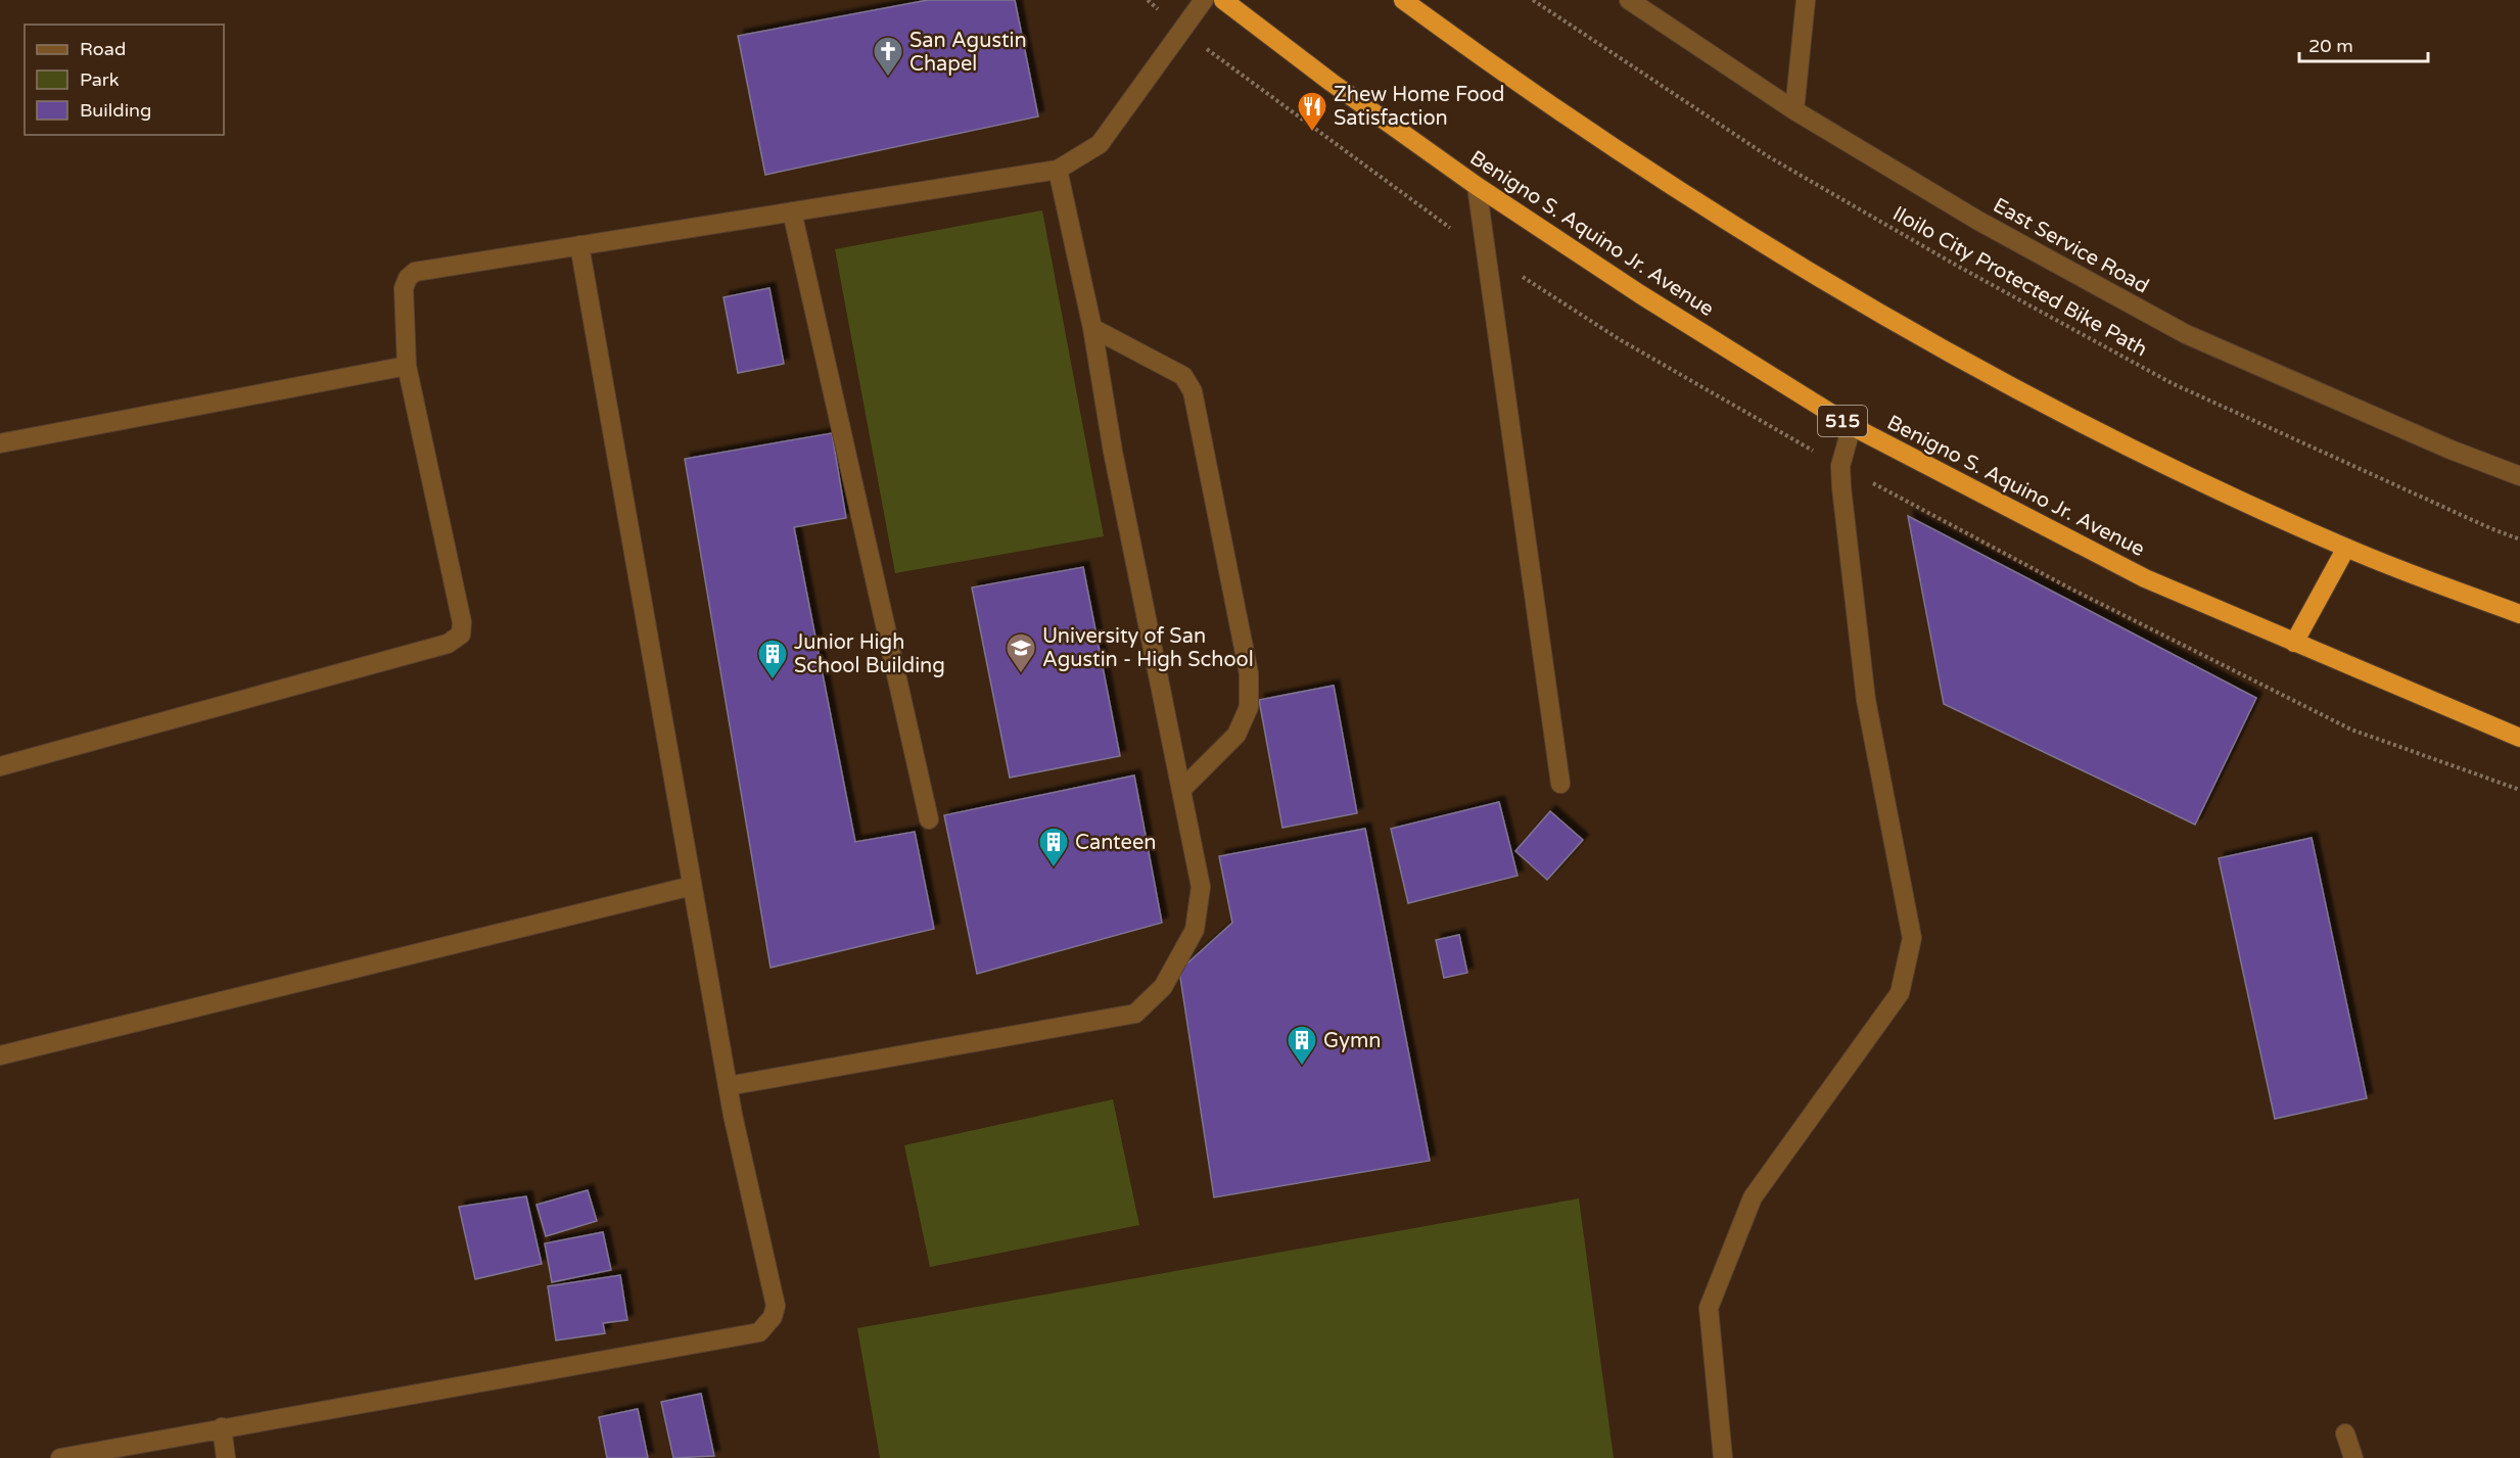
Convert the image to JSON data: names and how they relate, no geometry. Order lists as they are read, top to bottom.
{
  "streets": {
    "highway": ["Benigno S. Aquino Jr. Avenue", "515"],
    "street": ["East Service Road"],
    "path": ["Iloilo City Protected Bike Path"]
  },
  "places": {
    "church": ["San Agustin Chapel"],
    "restaurant": ["Zhew Home Food Satisfaction"],
    "school or university": ["University of San Agustin - High School"],
    "building": ["Junior High School Building", "Canteen", "Gymn"]
  },
  "legend": ["Road", "Park", "Building"],
  "scale_bar": "20 m"
}
